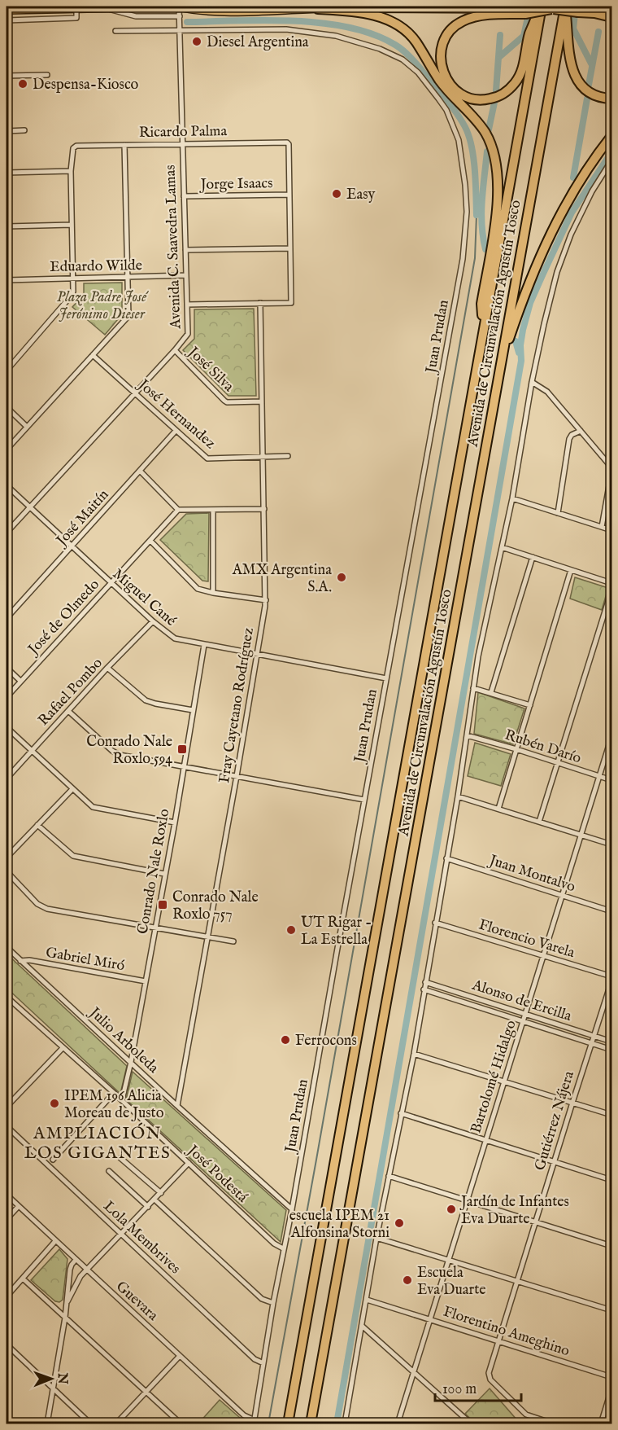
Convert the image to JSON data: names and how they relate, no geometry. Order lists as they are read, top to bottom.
{
  "streets": {
    "highway": ["Avenida de Circunvalación Agustín Tosco"],
    "street": [
      "Ricardo Palma",
      "Jorge Isaacs",
      "Avenida C. Saavedra Lamas",
      "Eduardo Wilde",
      "Juan Prudan",
      "José Silva",
      "José Hernandez",
      "José Maitín",
      "Miguel Cané",
      "José de Olmedo",
      "Rafael Pombo",
      "Fray Cayetano Rodríguez",
      "Rubén Darío",
      "Conrado Nale Roxlo",
      "Juan Montalvo",
      "Florencio Varela",
      "Gabriel Miró",
      "Alonso de Ercilla",
      "Julio Arboleda",
      "Bartolomé Hidalgo",
      "Gutiérrez Nájera",
      "José Podestá",
      "Lola Membrives",
      "Guevara",
      "Florentino Ameghino"
    ]
  },
  "crossings": [
    ["Ricardo Palma", "Jorge Isaacs"],
    ["Ricardo Palma", "Avenida C. Saavedra Lamas"],
    ["Jorge Isaacs", "Avenida C. Saavedra Lamas"],
    ["Avenida C. Saavedra Lamas", "Eduardo Wilde"],
    ["Avenida C. Saavedra Lamas", "Juan Prudan"],
    ["Avenida C. Saavedra Lamas", "José Silva"],
    ["Avenida C. Saavedra Lamas", "José Hernandez"],
    ["Avenida C. Saavedra Lamas", "Miguel Cané"],
    ["Juan Prudan", "Miguel Cané"],
    ["Juan Prudan", "Julio Arboleda"],
    ["Juan Prudan", "José Podestá"],
    ["Juan Prudan", "Lola Membrives"],
    ["Juan Prudan", "Guevara"],
    ["José Silva", "Fray Cayetano Rodríguez"],
    ["José Hernandez", "José Maitín"],
    ["José Hernandez", "Fray Cayetano Rodríguez"],
    ["José Maitín", "Miguel Cané"],
    ["Miguel Cané", "José de Olmedo"],
    ["Miguel Cané", "Rafael Pombo"],
    ["Miguel Cané", "Fray Cayetano Rodríguez"],
    ["Miguel Cané", "Conrado Nale Roxlo"],
    ["Fray Cayetano Rodríguez", "Julio Arboleda"],
    ["Rubén Darío", "Bartolomé Hidalgo"],
    ["Conrado Nale Roxlo", "Gabriel Miró"],
    ["Conrado Nale Roxlo", "Julio Arboleda"],
    ["Conrado Nale Roxlo", "José Podestá"],
    ["Juan Montalvo", "Bartolomé Hidalgo"],
    ["Florencio Varela", "Bartolomé Hidalgo"],
    ["Gabriel Miró", "Julio Arboleda"],
    ["Alonso de Ercilla", "Bartolomé Hidalgo"],
    ["Alonso de Ercilla", "Gutiérrez Nájera"],
    ["Bartolomé Hidalgo", "Florentino Ameghino"],
    ["Gutiérrez Nájera", "Florentino Ameghino"]
  ],
  "districts": ["AMPLIACIÓN LOS GIGANTES"],
  "parks": ["Plaza Padre José Jerónimo Dieser"],
  "places": {
    "other": [
      "Diesel Argentina",
      "Despensa-Kiosco",
      "Easy",
      "AMX Argentina S.A.",
      "UT Rigar - La Estrella",
      "Ferrocons",
      "IPEM 196 Alicia Moreau de Justo",
      "Jardín de Infantes Eva Duarte",
      "escuela IPEM 21 Alfonsina Storni",
      "Escuela Eva Duarte"
    ],
    "transit": ["Conrado Nale Roxlo 594", "Conrado Nale Roxlo 757"]
  },
  "scale_bar": "100 m",
  "north": "right"
}
